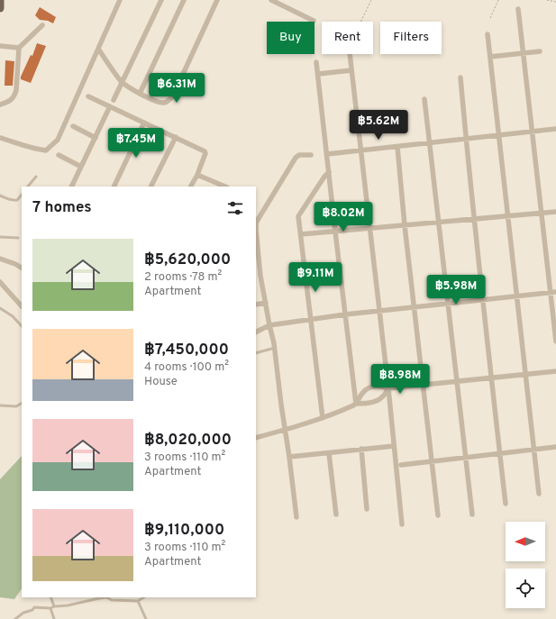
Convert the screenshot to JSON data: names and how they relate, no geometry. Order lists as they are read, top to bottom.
{
  "north": "left",
  "page": {
    "chip": ["Buy", "Rent", "Filters"],
    "price": [
      "฿6.31M",
      "฿5.62M",
      "฿7.45M",
      "฿8.02M",
      "฿9.11M",
      "฿5.98M",
      "฿8.98M"
    ],
    "heading": "7 homes",
    "list": [
      {
        "name": "฿5,620,000",
        "note": "2 rooms · 78 m² · Apartment"
      },
      {
        "name": "฿7,450,000",
        "note": "4 rooms · 100 m² · House"
      },
      {
        "name": "฿8,020,000",
        "note": "3 rooms · 110 m² · Apartment"
      },
      {
        "name": "฿9,110,000",
        "note": "3 rooms · 110 m² · Apartment"
      }
    ]
  }
}
